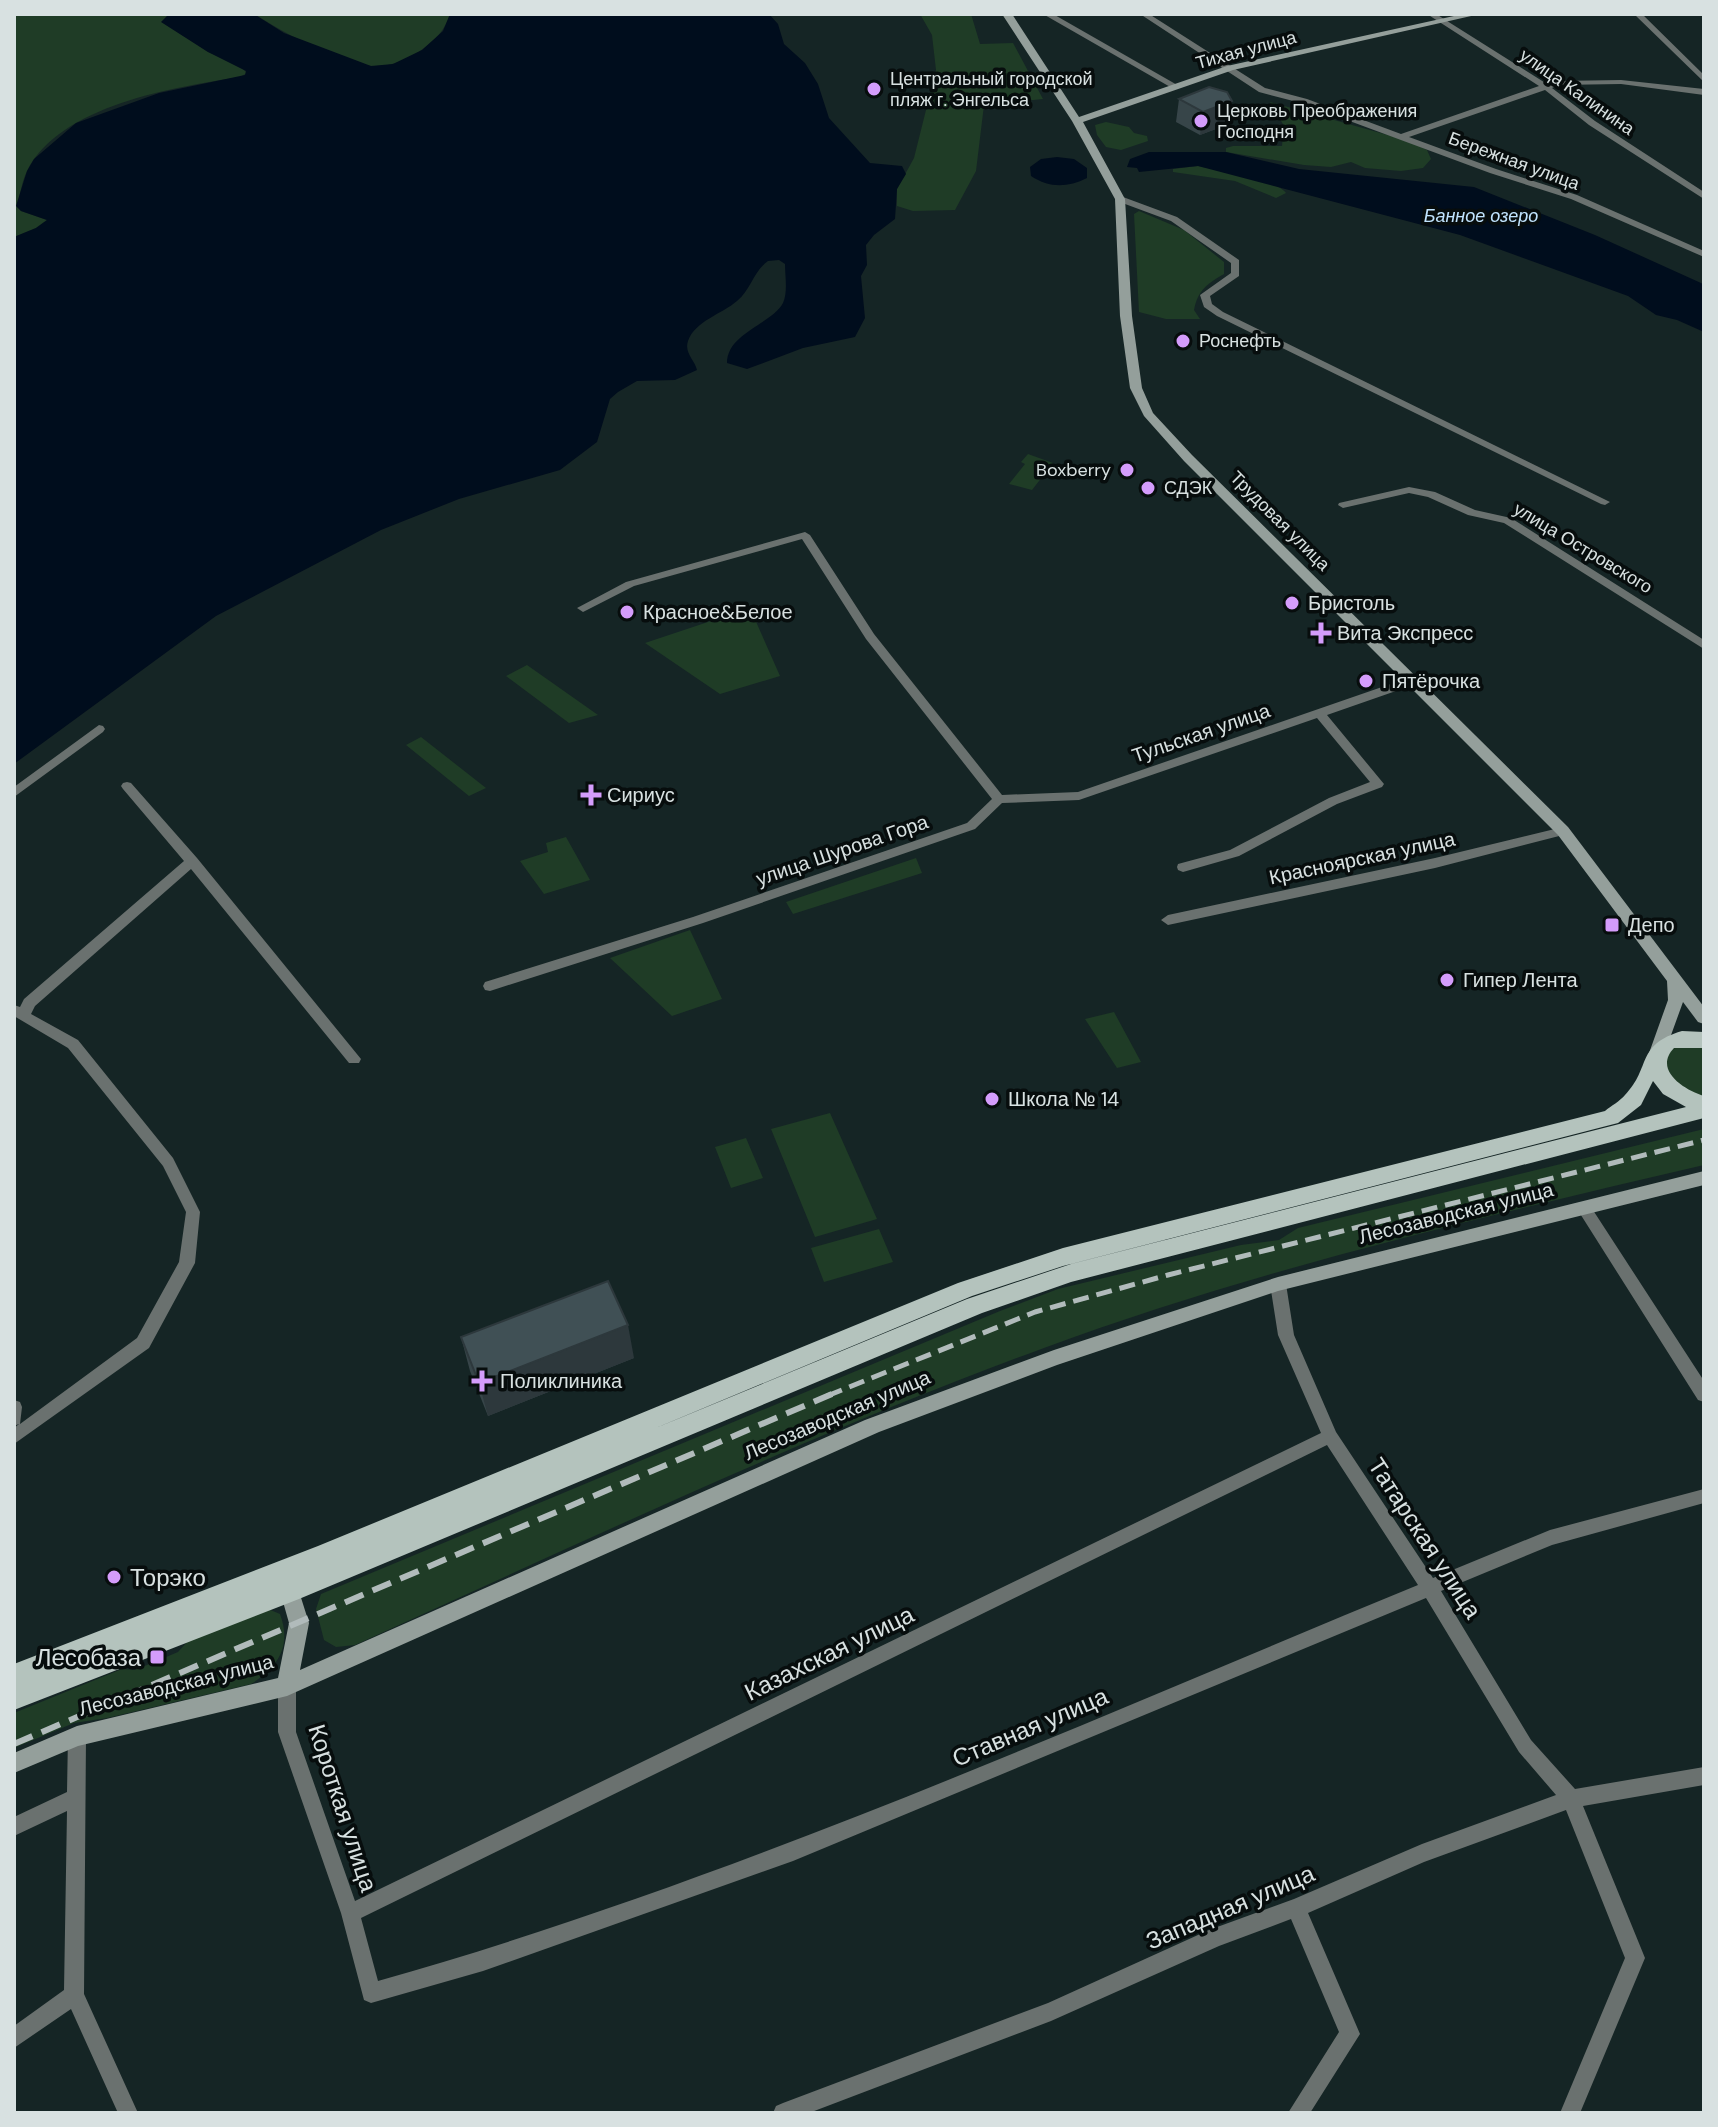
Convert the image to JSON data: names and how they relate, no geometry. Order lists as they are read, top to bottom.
{
  "streets": {
    "main road": [
      "Тихая улица",
      "Трудовая улица",
      "Лесозаводская улица",
      "Короткая улица"
    ],
    "street": [
      "улица Калинина",
      "Бережная улица",
      "улица Островского",
      "Тульская улица",
      "улица Шурова Гора",
      "Красноярская улица",
      "Татарская улица",
      "Казахская улица",
      "Ставная улица",
      "Западная улица"
    ]
  },
  "crossings": [
    ["Тихая улица", "улица Калинина"],
    ["Тихая улица", "Бережная улица"],
    ["Тихая улица", "Трудовая улица"],
    ["Трудовая улица", "Тульская улица"],
    ["Трудовая улица", "Красноярская улица"],
    ["Тульская улица", "улица Шурова Гора"],
    ["Лесозаводская улица", "Татарская улица"],
    ["Лесозаводская улица", "Короткая улица"],
    ["Татарская улица", "Казахская улица"],
    ["Татарская улица", "Ставная улица"],
    ["Татарская улица", "Западная улица"],
    ["Казахская улица", "Короткая улица"],
    ["Ставная улица", "Короткая улица"]
  ],
  "water": ["Банное озеро"],
  "places": {
    "other": [
      "Центральный городской пляж г. Энгельса",
      "Церковь Преображения Господня",
      "Роснефть",
      "Boxberry",
      "СДЭК",
      "Бристоль",
      "Красное&Белое",
      "Пятёрочка",
      "Гипер Лента",
      "Школа № 14",
      "Торэко"
    ],
    "health": ["Вита Экспресс", "Сириус", "Поликлиника"],
    "transit": ["Депо", "Лесобаза"]
  }
}
